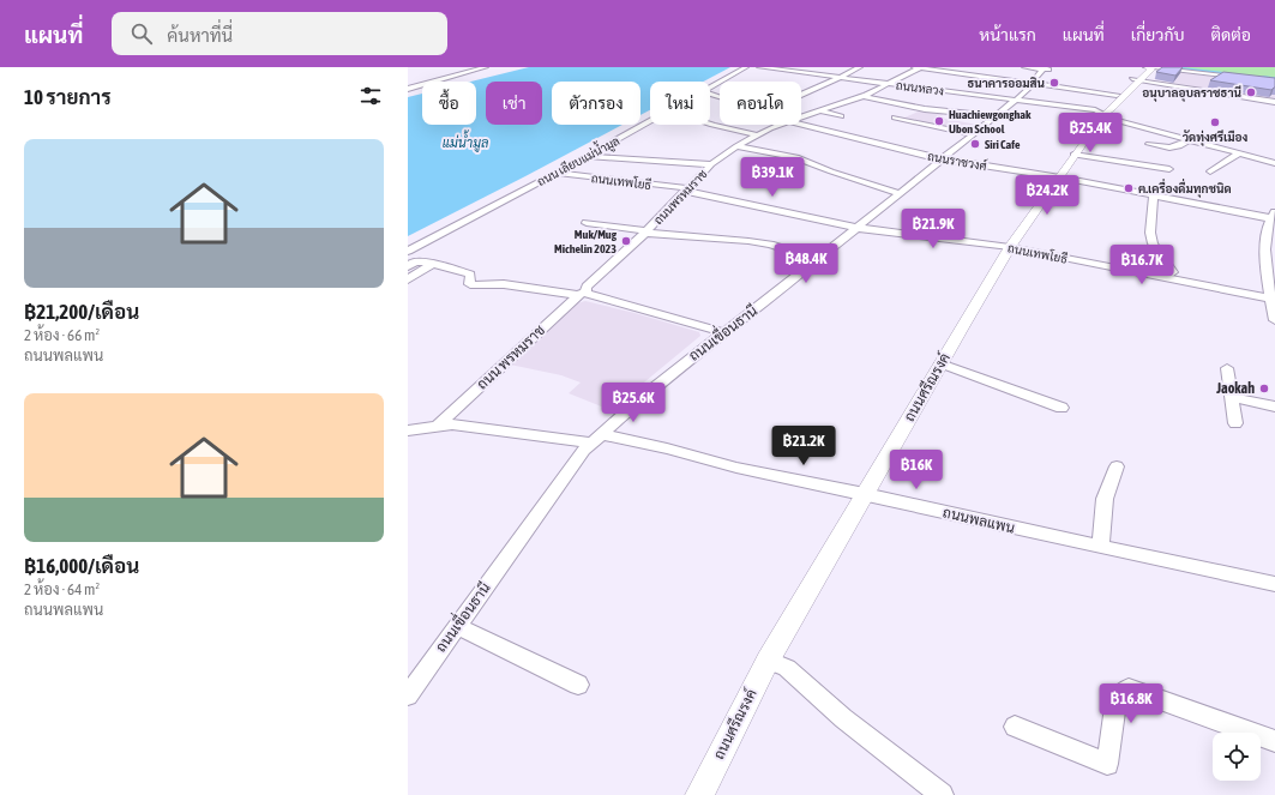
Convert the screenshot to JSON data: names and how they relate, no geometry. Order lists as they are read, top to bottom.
{
  "streets": {
    "main road": ["ถนนศรีณรงค์"],
    "street": [
      "ถนนหลวง",
      "ถนน เลียบแม่น้ำมูล",
      "ถนนราชวงศ์",
      "ถนนเทพโยธี",
      "ถนนพรหมราช",
      "ถนนเขื่อนธานี",
      "ถนน พรหมราช",
      "ถนนพลแพน"
    ]
  },
  "crossings": [
    ["ถนนหลวง", "ถนนพรหมราช"],
    ["ถนนหลวง", "ถนนเขื่อนธานี"],
    ["ถนนหลวง", "ถนนศรีณรงค์"],
    ["ถนน เลียบแม่น้ำมูล", "ถนนเทพโยธี"],
    ["ถนนราชวงศ์", "ถนนเขื่อนธานี"],
    ["ถนนราชวงศ์", "ถนนศรีณรงค์"],
    ["ถนนเทพโยธี", "ถนนพรหมราช"],
    ["ถนนเทพโยธี", "ถนนเขื่อนธานี"],
    ["ถนนเทพโยธี", "ถนนศรีณรงค์"],
    ["ถนนพรหมราช", "ถนน พรหมราช"],
    ["ถนนเขื่อนธานี", "ถนนพลแพน"],
    ["ถนน พรหมราช", "ถนนพลแพน"],
    ["ถนนศรีณรงค์", "ถนนพลแพน"]
  ],
  "water": ["แม่น้ำมูล"],
  "places": [
    "ธนาคารออมสิน",
    "อนุบาลอุบลราชธานี",
    "Huachiewgonghak Ubon School",
    "วัดทุ่งศรีเมือง",
    "Siri Cafe",
    "ฅ.เครื่องดื่มทุกชนิด",
    "Muk/Mug Michelin 2023",
    "Jaokah"
  ],
  "page": {
    "header": "แผนที่",
    "search": "ค้นหาที่นี่",
    "nav": [
      "หน้าแรก",
      "แผนที่",
      "เกี่ยวกับ",
      "ติดต่อ"
    ],
    "heading": "10 รายการ",
    "chip": [
      "ซื้อ",
      "เช่า",
      "ตัวกรอง",
      "ใหม่",
      "คอนโด"
    ],
    "price": [
      "฿25.4K",
      "฿39.1K",
      "฿24.2K",
      "฿21.9K",
      "฿48.4K",
      "฿16.7K",
      "฿25.6K",
      "฿21.2K",
      "฿16K",
      "฿16.8K"
    ],
    "list": [
      {
        "name": "฿21,200/เดือน",
        "note": "2 ห้อง · 66 m² · ถนนพลแพน"
      },
      {
        "name": "฿16,000/เดือน",
        "note": "2 ห้อง · 64 m² · ถนนพลแพน"
      }
    ]
  }
}
